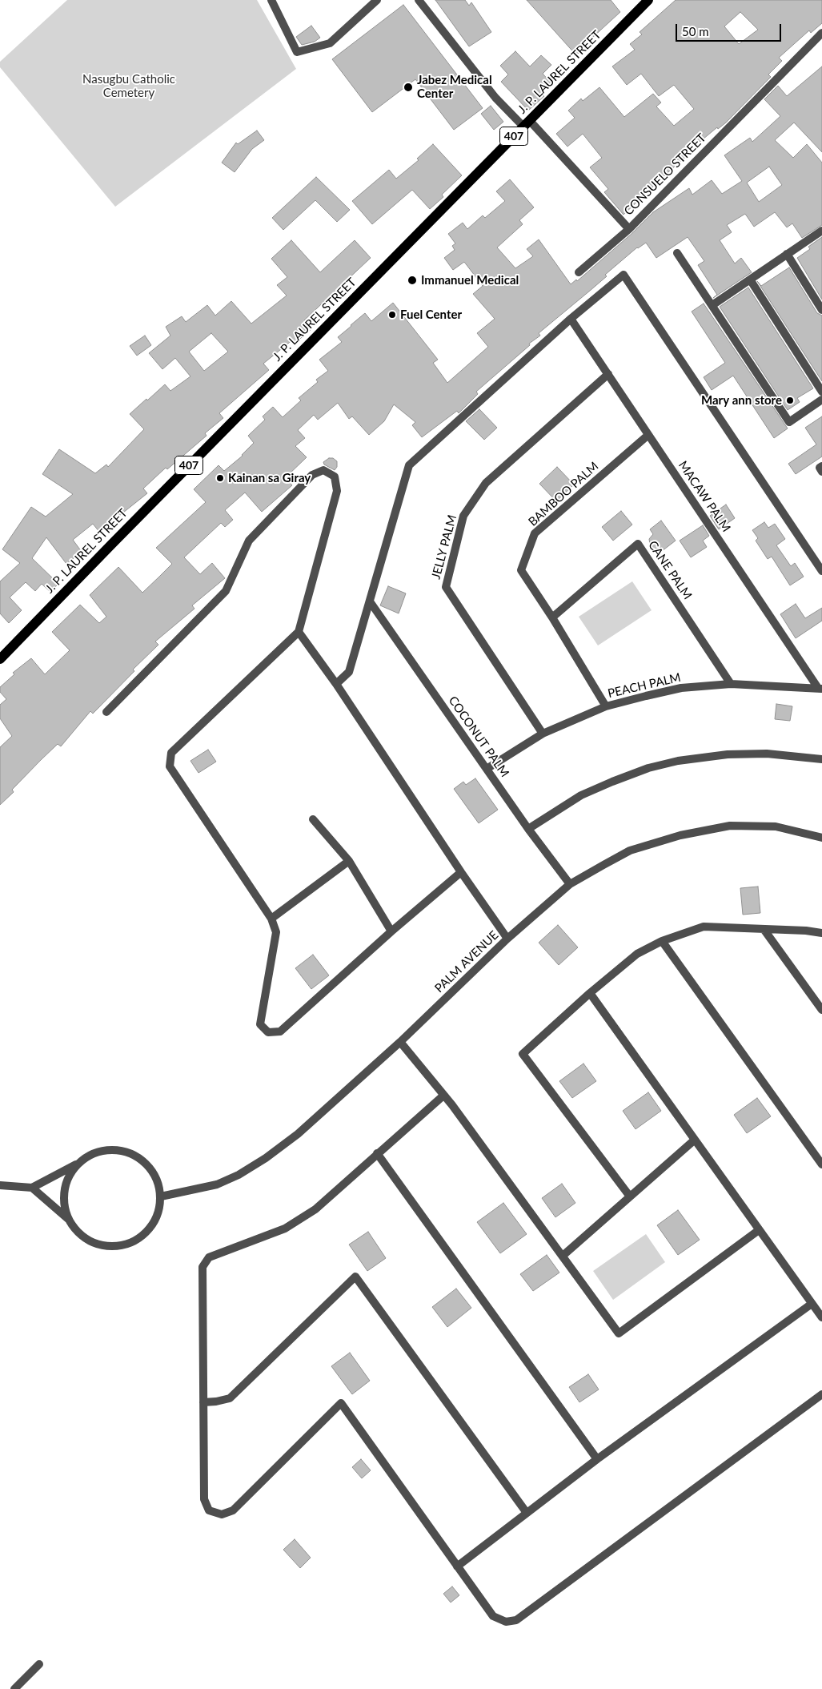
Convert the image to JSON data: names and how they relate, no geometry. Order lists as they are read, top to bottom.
{
  "streets": {
    "main road": ["J. P. LAUREL STREET", "407"],
    "street": [
      "CONSUELO STREET",
      "BAMBOO PALM",
      "MACAW PALM",
      "JELLY PALM",
      "CANE PALM",
      "PEACH PALM",
      "COCONUT PALM",
      "PALM AVENUE"
    ]
  },
  "crossings": [
    ["J. P. LAUREL STREET", "CONSUELO STREET"],
    ["BAMBOO PALM", "MACAW PALM"],
    ["BAMBOO PALM", "CANE PALM"],
    ["BAMBOO PALM", "PEACH PALM"],
    ["MACAW PALM", "JELLY PALM"],
    ["MACAW PALM", "PEACH PALM"],
    ["JELLY PALM", "PEACH PALM"],
    ["CANE PALM", "PEACH PALM"],
    ["PEACH PALM", "COCONUT PALM"],
    ["COCONUT PALM", "PALM AVENUE"]
  ],
  "parks": ["Nasugbu Catholic Cemetery"],
  "places": [
    "Jabez Medical Center",
    "Immanuel Medical",
    "Fuel Center",
    "Mary ann store",
    "Kainan sa Giray"
  ],
  "scale_bar": "50 m"
}
